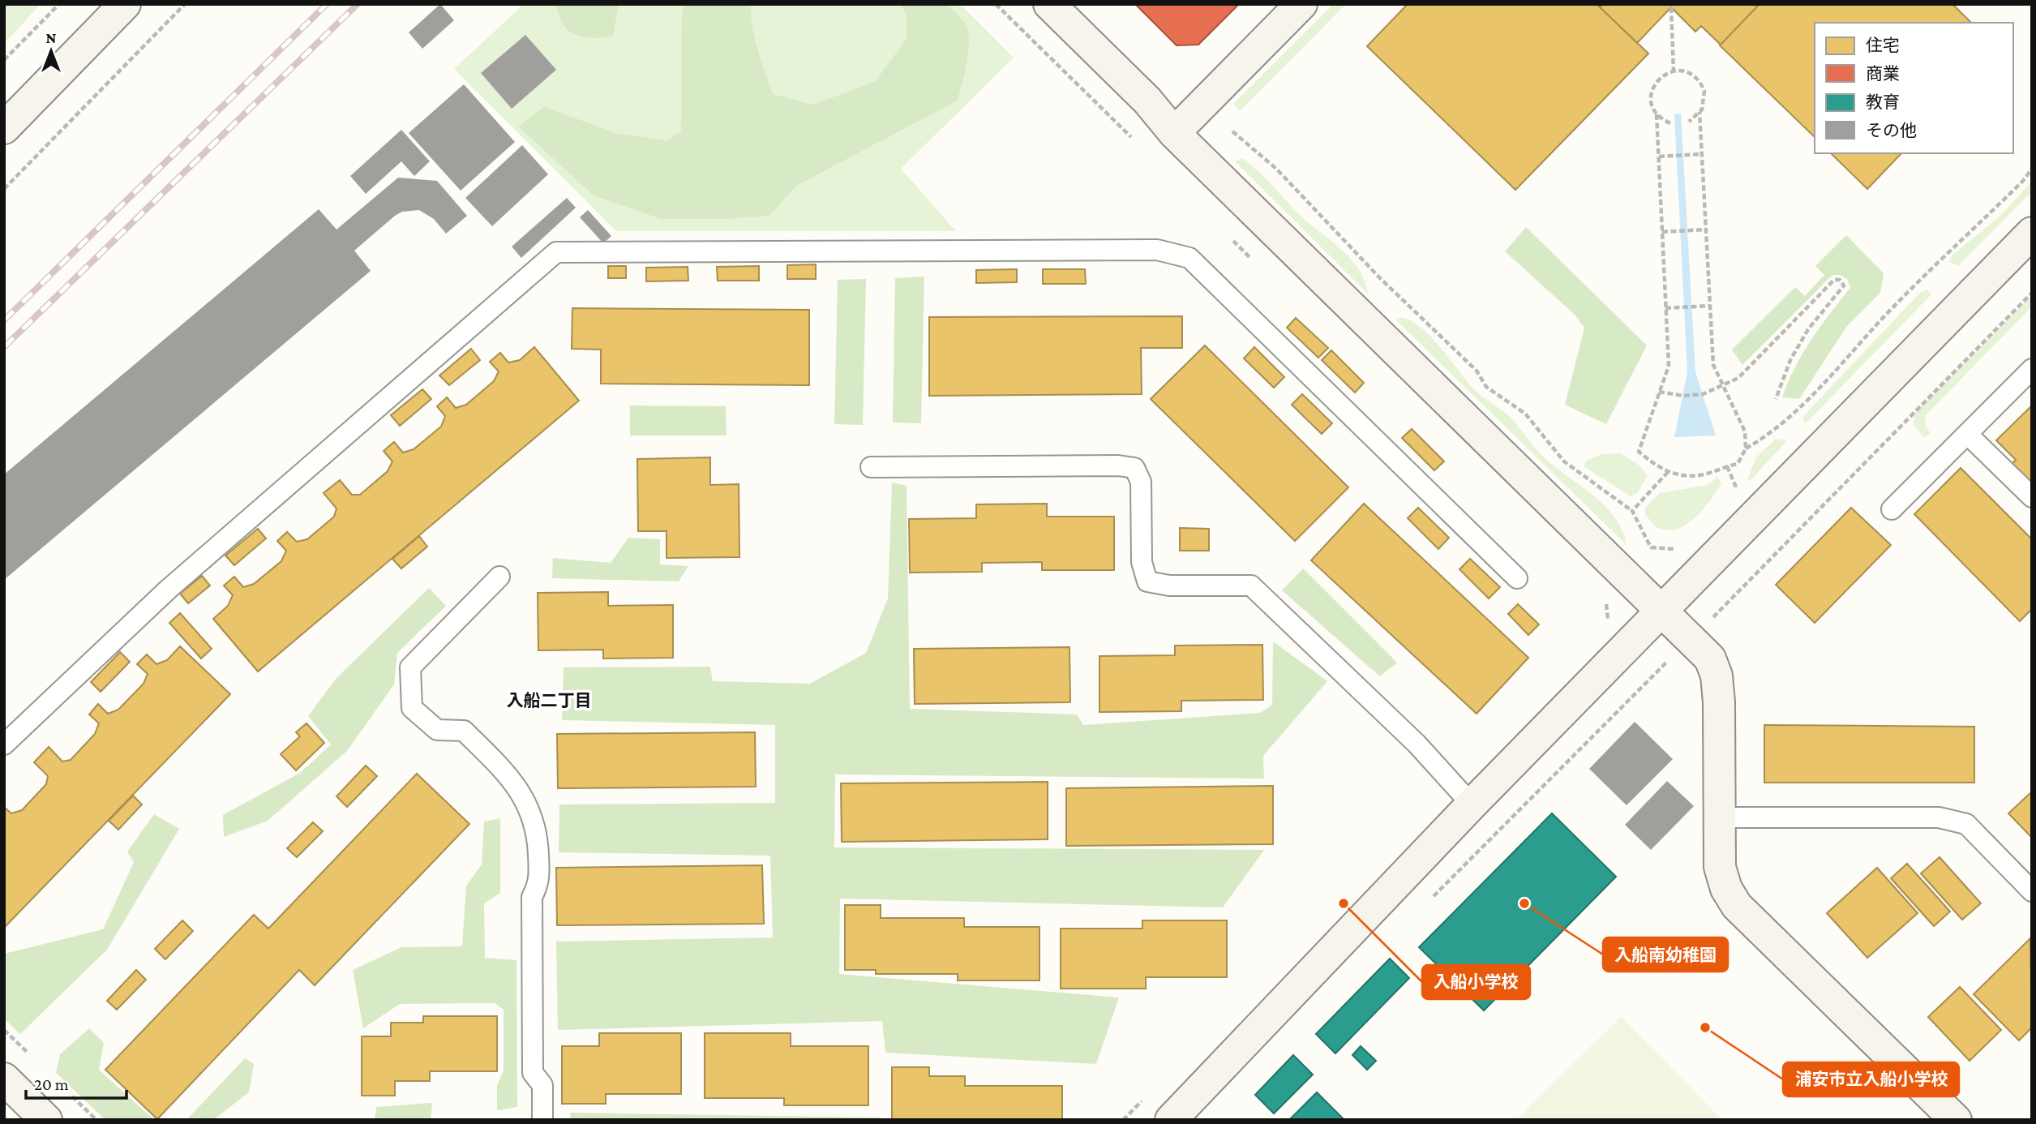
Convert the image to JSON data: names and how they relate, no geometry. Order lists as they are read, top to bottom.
{
  "districts": ["入船二丁目"],
  "places": ["入船小学校", "入船南幼稚園", "浦安市立入船小学校"],
  "legend": [
    "住宅",
    "商業",
    "教育",
    "その他"
  ],
  "scale_bar": "20 m",
  "north": "top"
}
